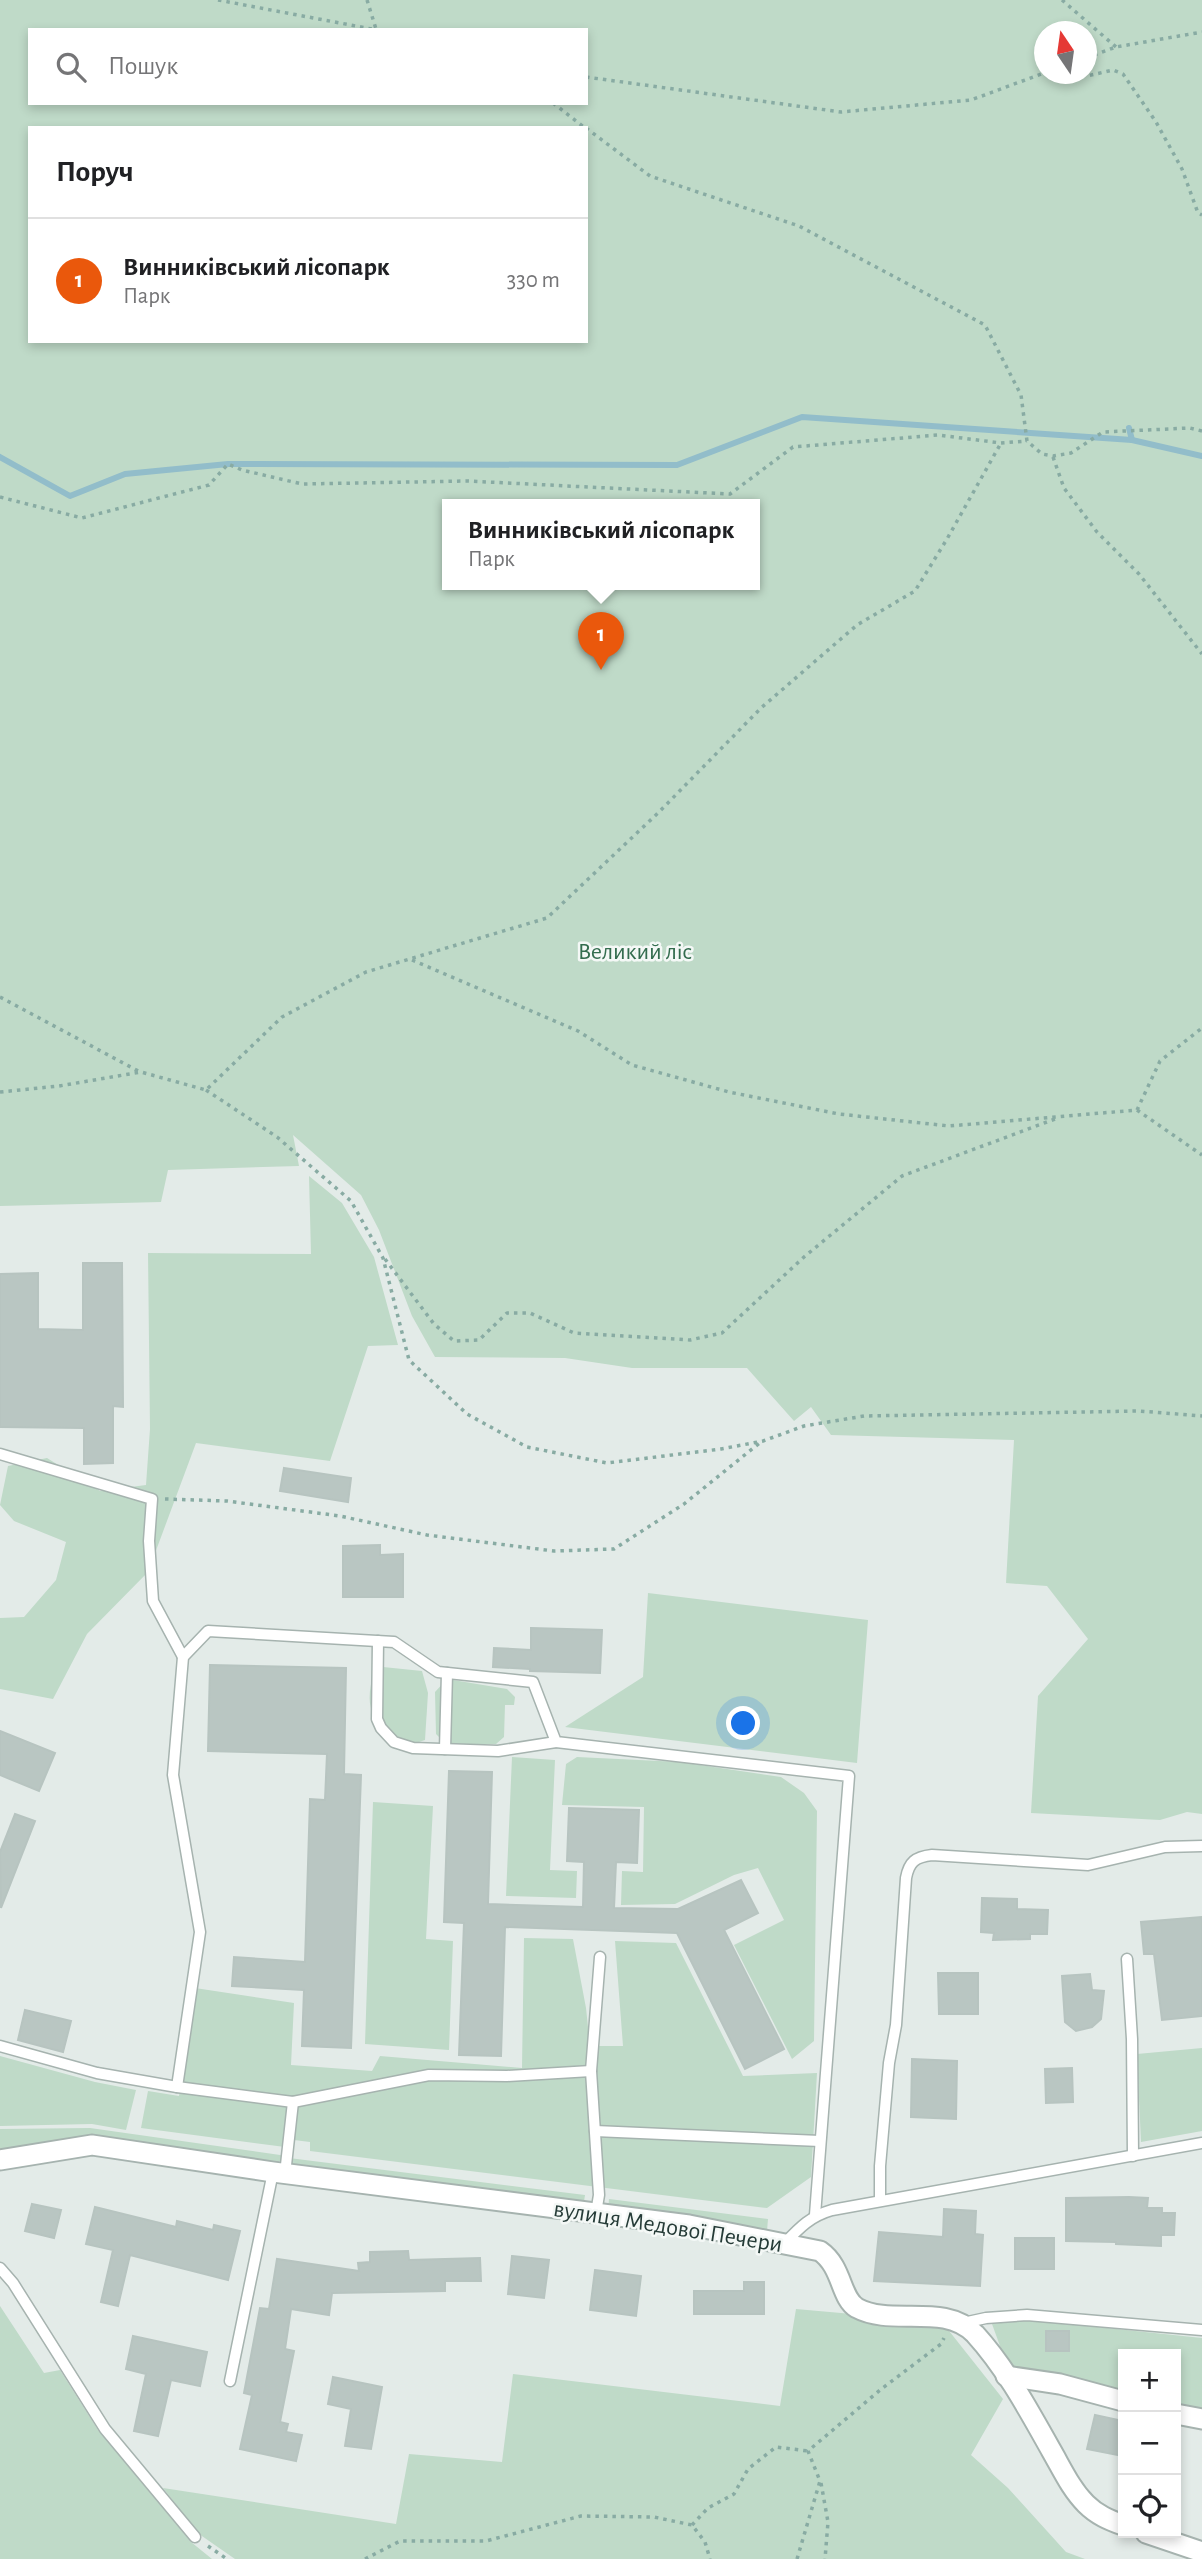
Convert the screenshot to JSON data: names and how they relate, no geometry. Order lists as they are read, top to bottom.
{
  "streets": {
    "street": ["вулиця Медової Печери"]
  },
  "parks": ["Великий ліс"],
  "north": "top",
  "page": {
    "search": "Пошук",
    "heading": "Поруч",
    "list": [
      {
        "mark": "1",
        "name": "Винниківський лісопарк",
        "note": "Парк",
        "value": "330 m"
      }
    ],
    "popup": ["Винниківський лісопарк", "Парк"],
    "pins": "1",
    "map_buttons": ["+", "−"]
  }
}
